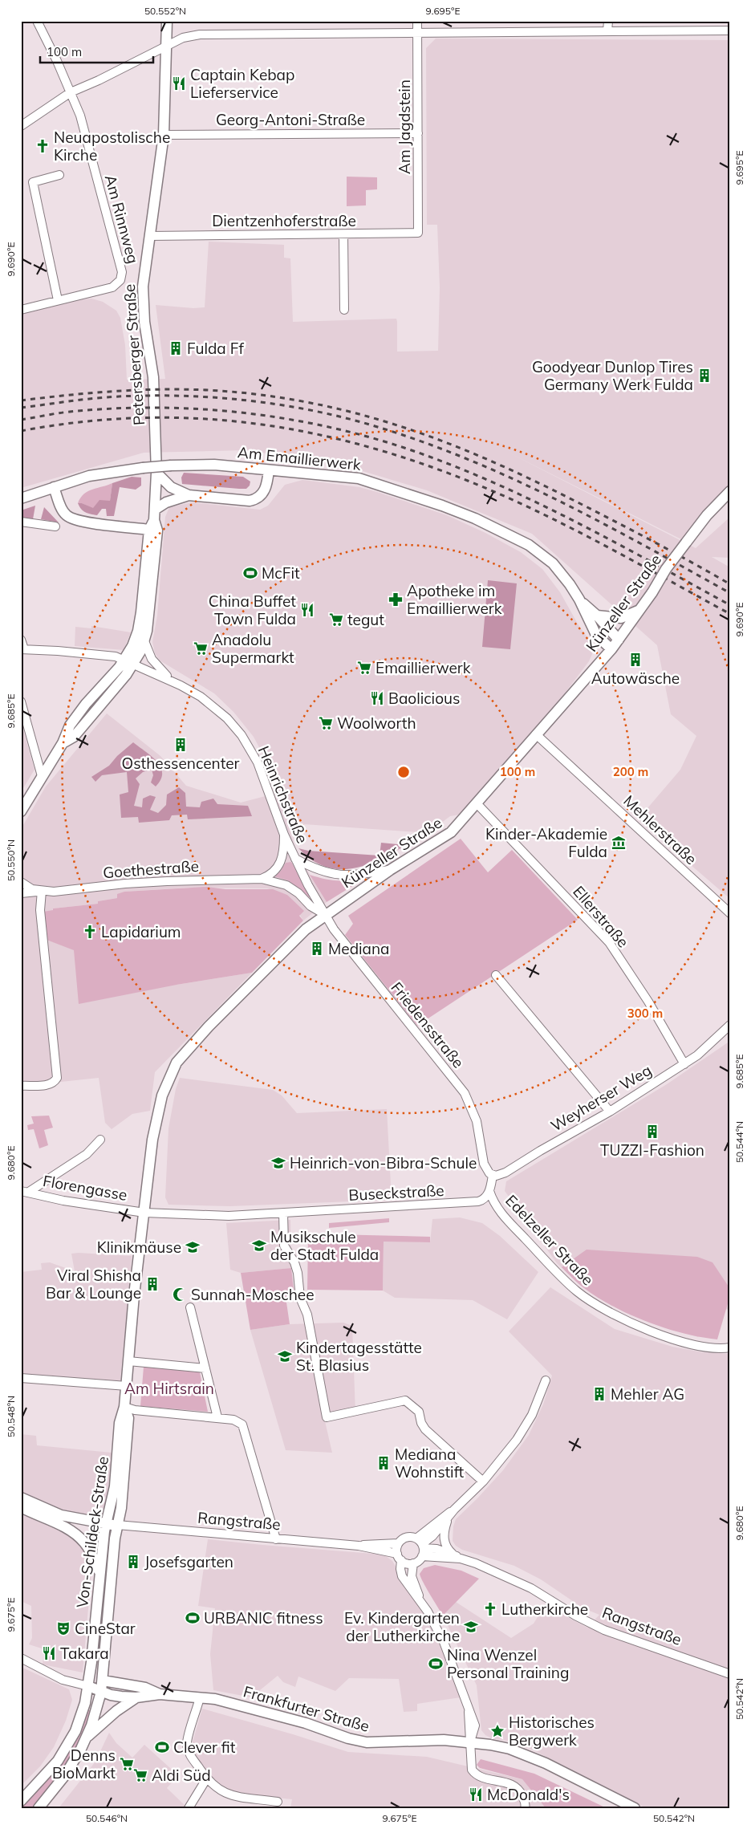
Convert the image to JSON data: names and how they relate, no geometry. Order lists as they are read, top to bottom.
{
  "streets": {
    "main road": [
      "Petersberger Straße",
      "Am Emaillierwerk",
      "Künzeller Straße",
      "Rangstraße",
      "Von-Schildeck-Straße",
      "Frankfurter Straße"
    ],
    "street": [
      "Georg-Antoni-Straße",
      "Am Jagdstein",
      "Am Rinnweg",
      "Dientzenhoferstraße",
      "Heinrichstraße",
      "Mehlerstraße",
      "Goethestraße",
      "Ellerstraße",
      "Friedensstraße",
      "Weyherser Weg",
      "Florengasse",
      "Buseckstraße",
      "Edelzeller Straße"
    ]
  },
  "crossings": [
    ["Georg-Antoni-Straße", "Am Jagdstein"],
    ["Georg-Antoni-Straße", "Petersberger Straße"],
    ["Am Jagdstein", "Dientzenhoferstraße"],
    ["Dientzenhoferstraße", "Petersberger Straße"],
    ["Petersberger Straße", "Heinrichstraße"],
    ["Am Emaillierwerk", "Künzeller Straße"],
    ["Künzeller Straße", "Heinrichstraße"],
    ["Künzeller Straße", "Mehlerstraße"],
    ["Künzeller Straße", "Goethestraße"],
    ["Künzeller Straße", "Ellerstraße"],
    ["Künzeller Straße", "Friedensstraße"],
    ["Künzeller Straße", "Florengasse"],
    ["Künzeller Straße", "Buseckstraße"],
    ["Künzeller Straße", "Von-Schildeck-Straße"],
    ["Heinrichstraße", "Goethestraße"],
    ["Heinrichstraße", "Friedensstraße"],
    ["Goethestraße", "Friedensstraße"],
    ["Ellerstraße", "Weyherser Weg"],
    ["Friedensstraße", "Weyherser Weg"],
    ["Florengasse", "Buseckstraße"],
    ["Florengasse", "Von-Schildeck-Straße"],
    ["Buseckstraße", "Edelzeller Straße"],
    ["Buseckstraße", "Von-Schildeck-Straße"],
    ["Rangstraße", "Von-Schildeck-Straße"],
    ["Von-Schildeck-Straße", "Frankfurter Straße"]
  ],
  "parks": ["Am Hirtsrain"],
  "places": {
    "restaurant": [
      "Captain Kebap Lieferservice",
      "China Buffet Town Fulda",
      "Baolicious",
      "Takara",
      "McDonald's"
    ],
    "church": ["Neuapostolische Kirche", "Lapidarium", "Lutherkirche"],
    "building": [
      "Fulda Ff",
      "Goodyear Dunlop Tires Germany Werk Fulda",
      "Autowäsche",
      "Osthessencenter",
      "Mediana",
      "TUZZI-Fashion",
      "Viral Shisha Bar & Lounge",
      "Mehler AG",
      "Mediana Wohnstift",
      "Josefsgarten"
    ],
    "sports": [
      "McFit",
      "URBANIC fitness",
      "Nina Wenzel Personal Training",
      "Clever fit"
    ],
    "pharmacy": ["Apotheke im Emaillierwerk"],
    "supermarket": [
      "tegut",
      "Anadolu Supermarkt",
      "Emaillierwerk",
      "Woolworth",
      "Denns BioMarkt",
      "Aldi Süd"
    ],
    "museum": ["Kinder-Akademie Fulda"],
    "school or university": [
      "Heinrich-von-Bibra-Schule",
      "Musikschule der Stadt Fulda",
      "Klinikmäuse",
      "Kindertagesstätte St. Blasius",
      "Ev. Kindergarten der Lutherkirche"
    ],
    "mosque": ["Sunnah-Moschee"],
    "theatre": ["CineStar"],
    "place": ["Historisches Bergwerk"]
  },
  "scale_bar": "100 m",
  "coordinates": [
    "50.552°N",
    "9.695°E",
    "9.690°E",
    "9.685°E",
    "50.550°N",
    "50.544°N",
    "9.680°E",
    "50.548°N",
    "9.675°E",
    "50.542°N",
    "50.546°N"
  ],
  "rings": ["100 m", "200 m", "300 m"]
}
